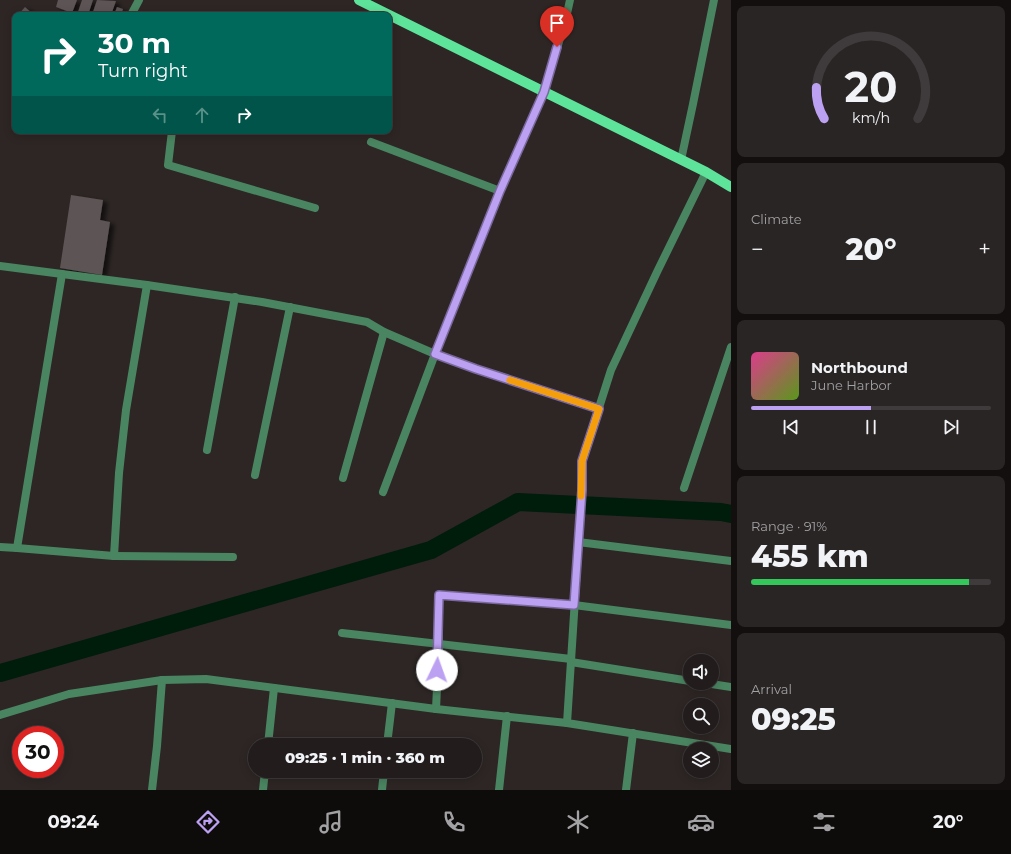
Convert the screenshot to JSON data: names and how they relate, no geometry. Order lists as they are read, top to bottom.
{
  "page": {
    "turn": ["30 m", "Turn right"],
    "tile": [
      "Climate",
      ["Range · 91%", "455 km"],
      ["Arrival", "09:25"]
    ],
    "heat": ["−", "20°", "+"],
    "song": ["Northbound", "June Harbor"],
    "limit": "30",
    "trip": "09:25 · 1 min · 360 m",
    "tabs": ["09:24", "20°"],
    "gauge": ["20", "km/h"]
  }
}
